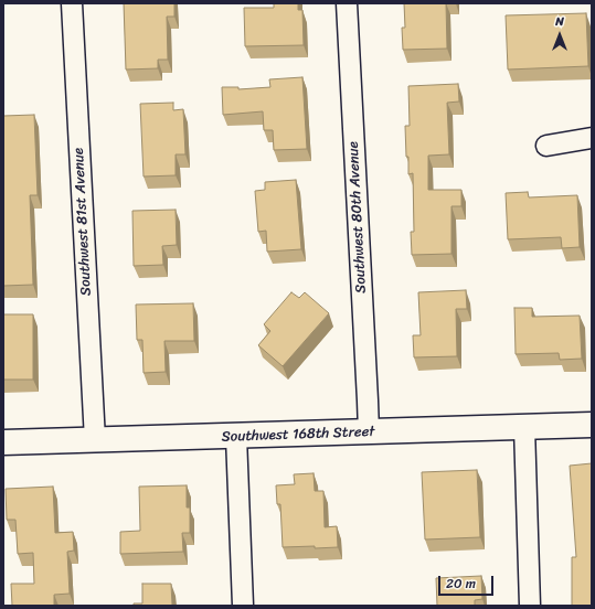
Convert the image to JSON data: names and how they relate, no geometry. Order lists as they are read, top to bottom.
{
  "streets": {
    "street": ["Southwest 80th Avenue", "Southwest 81st Avenue", "Southwest 168th Street"]
  },
  "crossings": [
    ["Southwest 80th Avenue", "Southwest 168th Street"],
    ["Southwest 81st Avenue", "Southwest 168th Street"]
  ],
  "scale_bar": "20 m",
  "north": "top"
}
